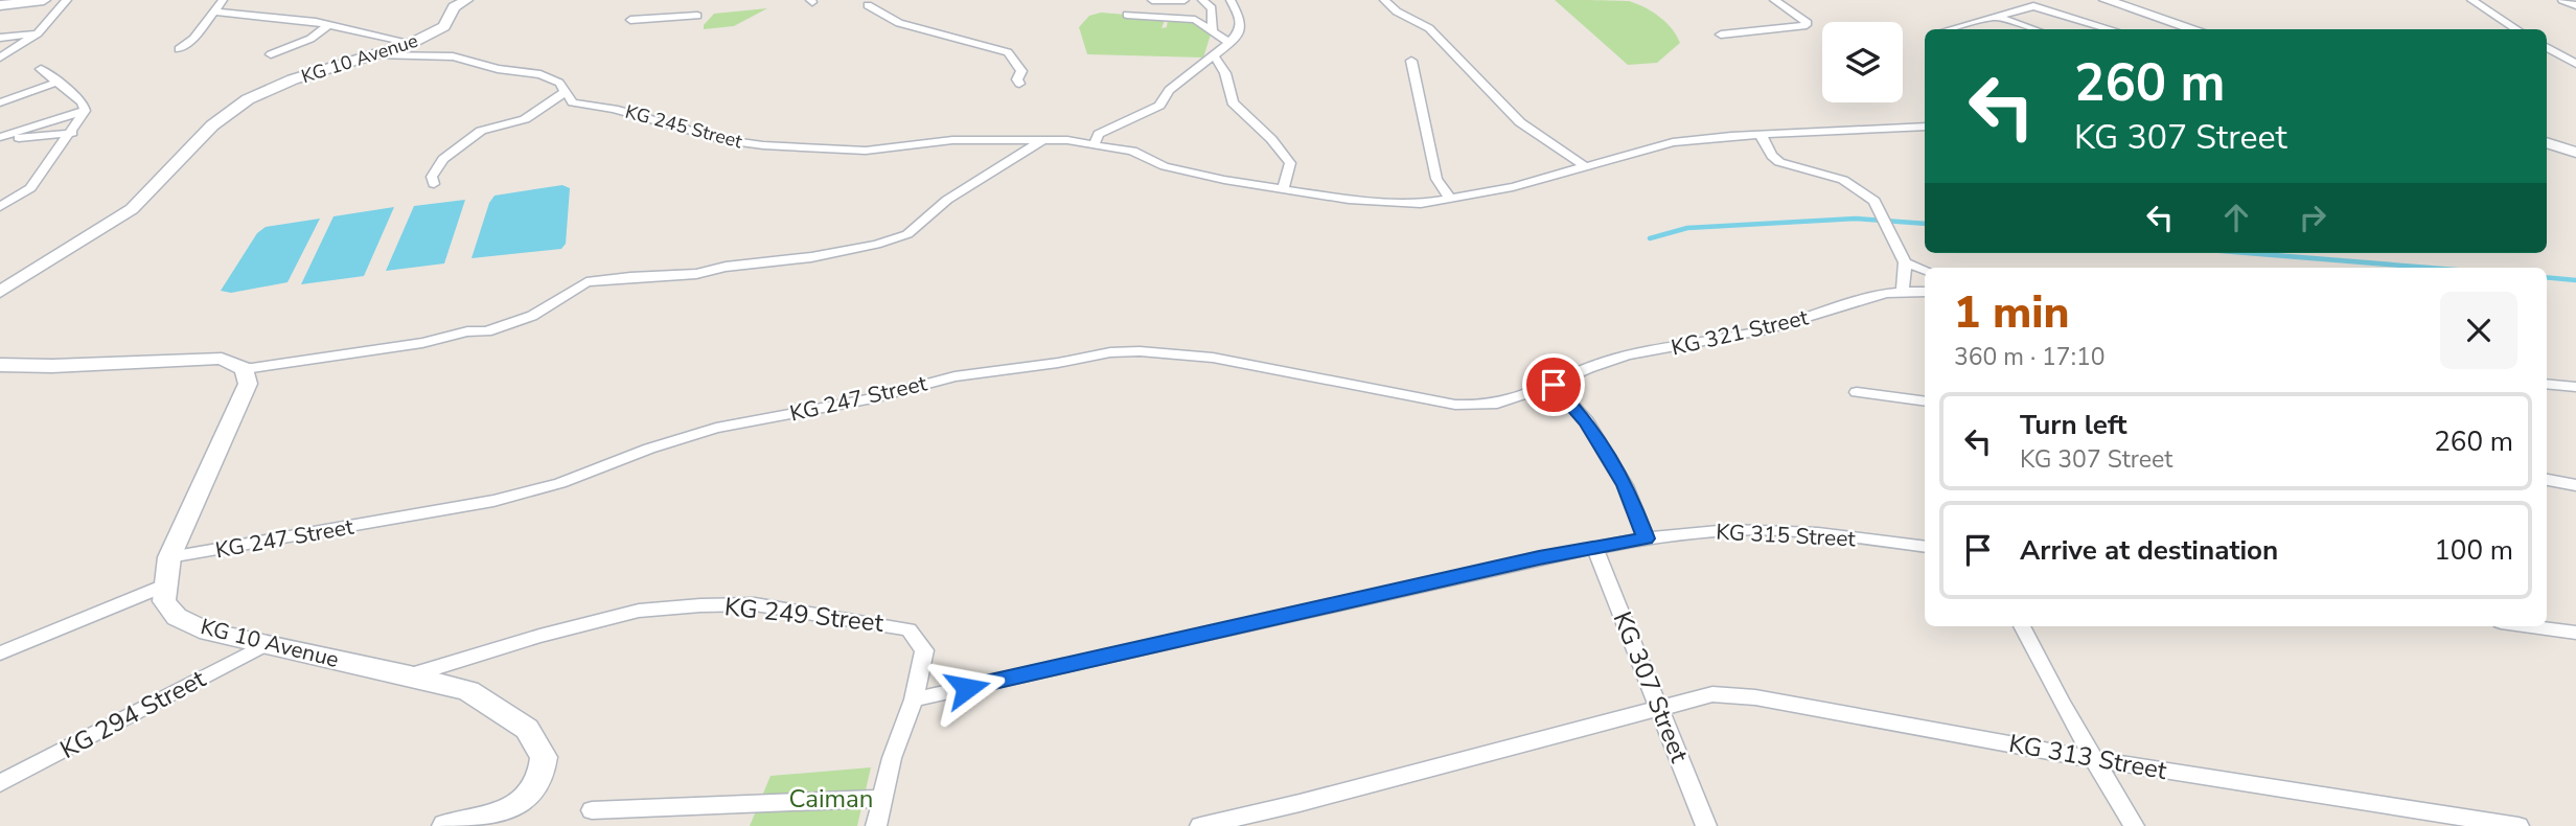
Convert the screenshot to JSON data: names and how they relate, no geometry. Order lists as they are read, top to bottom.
{
  "streets": {
    "street": [
      "KG 10 Avenue",
      "KG 245 Street",
      "KG 321 Street",
      "KG 247 Street",
      "KG 315 Street",
      "KG 249 Street",
      "KG 307 Street",
      "KG 294 Street",
      "KG 313 Street"
    ]
  },
  "crossings": [
    ["KG 10 Avenue", "KG 245 Street"],
    ["KG 10 Avenue", "KG 249 Street"],
    ["KG 10 Avenue", "KG 294 Street"],
    ["KG 321 Street", "KG 247 Street"],
    ["KG 315 Street", "KG 249 Street"],
    ["KG 315 Street", "KG 307 Street"],
    ["KG 307 Street", "KG 313 Street"]
  ],
  "parks": ["Caiman"],
  "page": {
    "turn": ["260 m", "KG 307 Street"],
    "heading": ["1 min", "360 m · 17:10"],
    "list": [
      {
        "name": "Turn left",
        "note": "KG 307 Street",
        "value": "260 m"
      },
      {
        "name": "Arrive at destination",
        "value": "100 m"
      }
    ]
  }
}
